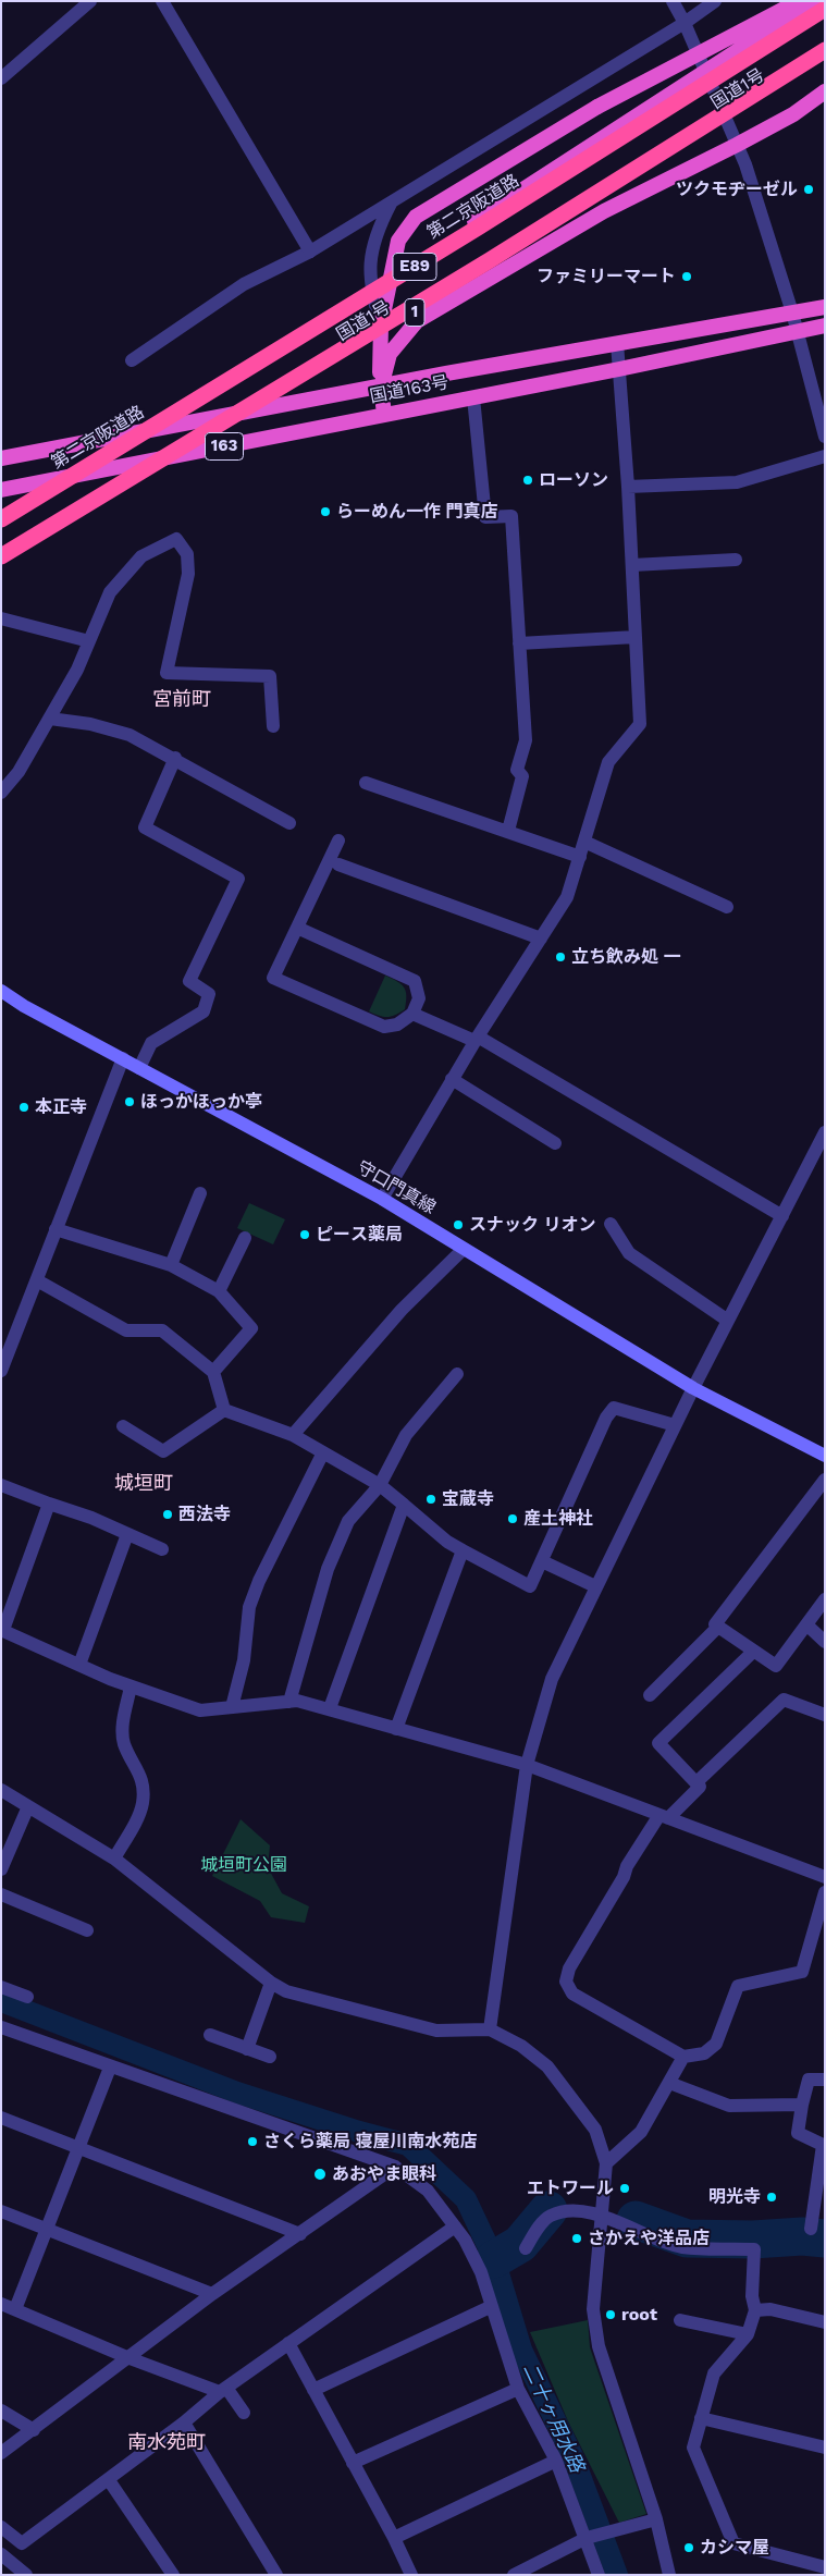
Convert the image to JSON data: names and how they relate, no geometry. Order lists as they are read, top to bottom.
{
  "streets": {
    "highway": [
      "国道1号",
      "第二京阪道路",
      "E89",
      "1",
      "国道163号",
      "163"
    ],
    "main road": ["守口門真線"]
  },
  "districts": ["宮前町", "城垣町", "南水苑町"],
  "water": ["二十ヶ用水路"],
  "parks": ["城垣町公園"],
  "places": [
    "ツクモヂーゼル",
    "ファミリーマート",
    "ローソン",
    "らーめん一作 門真店",
    "立ち飲み処 一",
    "ほっかほっか亭",
    "本正寺",
    "スナック リオン",
    "ピース薬局",
    "宝蔵寺",
    "西法寺",
    "産土神社",
    "さくら薬局 寝屋川南水苑店",
    "あおやま眼科",
    "エトワール",
    "明光寺",
    "さかえや洋品店",
    "root",
    "カシマ屋"
  ]
}
